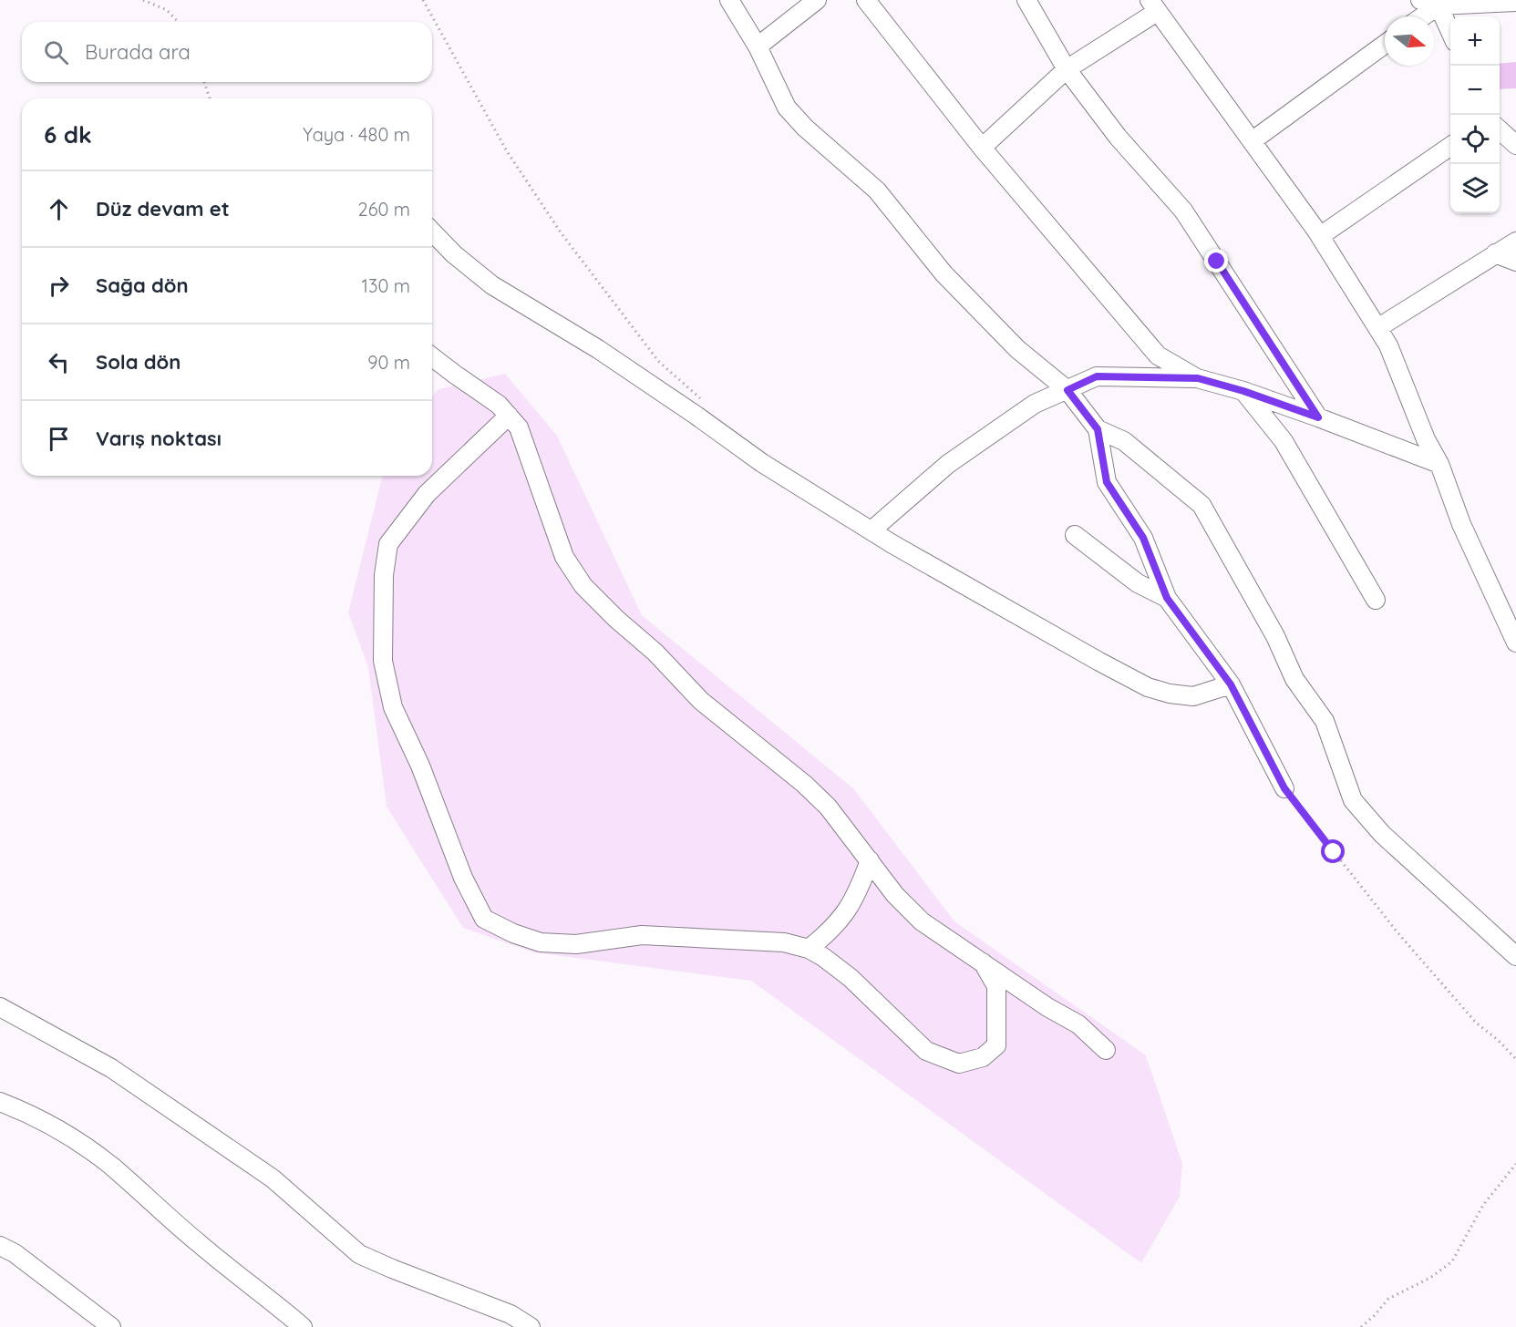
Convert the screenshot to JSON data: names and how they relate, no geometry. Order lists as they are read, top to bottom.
{
  "north": "right",
  "page": {
    "map_buttons": ["+", "−"],
    "search": "Burada ara",
    "heading": ["6 dk", "Yaya · 480 m"],
    "list": [
      ["Düz devam et", "260 m"],
      ["Sağa dön", "130 m"],
      ["Sola dön", "90 m"],
      "Varış noktası"
    ]
  }
}
